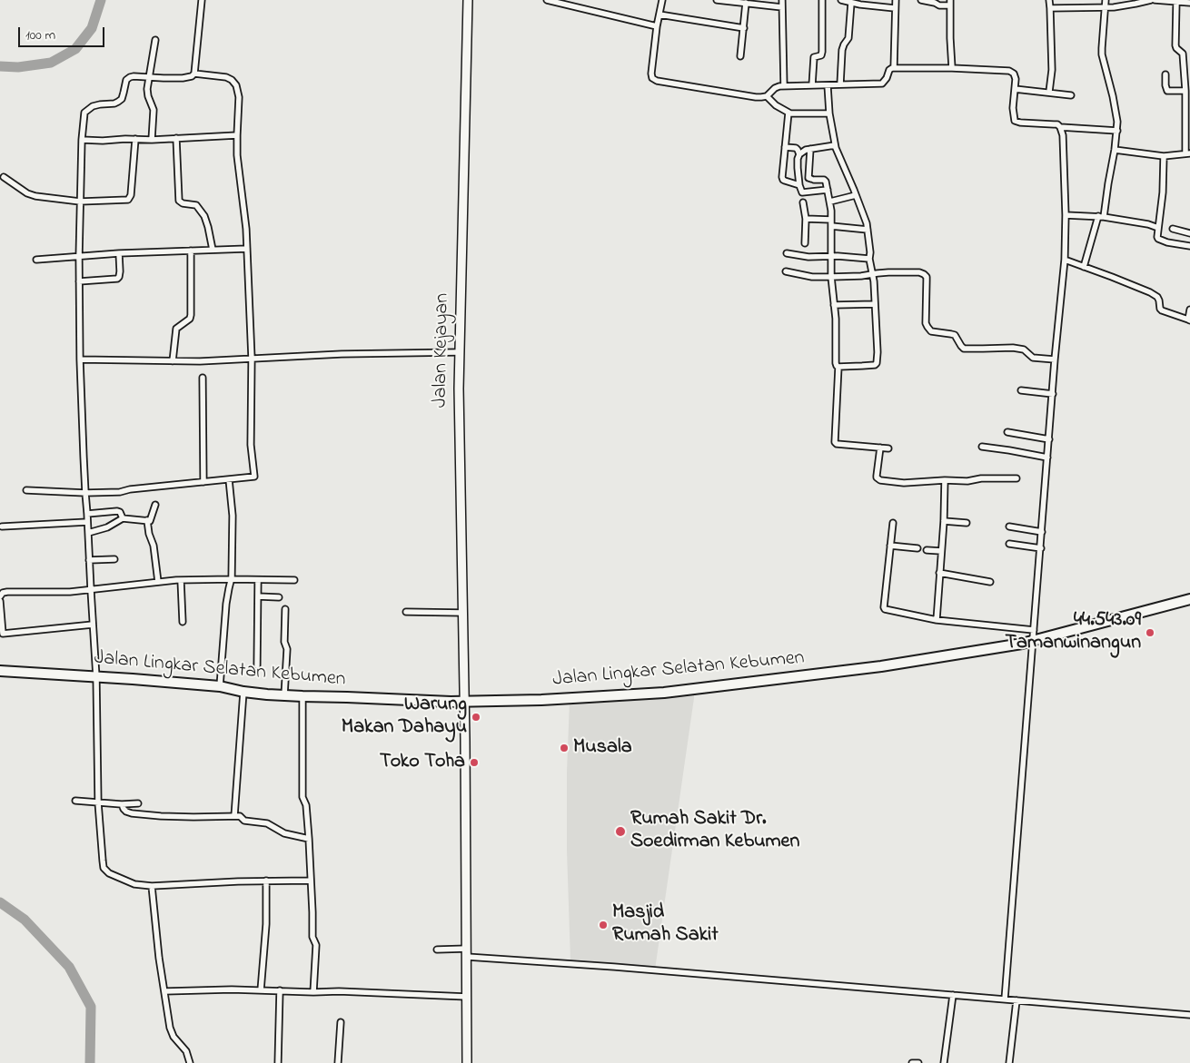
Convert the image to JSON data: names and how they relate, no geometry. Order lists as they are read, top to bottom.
{
  "streets": {
    "highway": ["Jalan Lingkar Selatan Kebumen"],
    "main road": ["Jalan Kejayan"]
  },
  "crossings": [
    ["Jalan Kejayan", "Jalan Lingkar Selatan Kebumen"]
  ],
  "places": [
    "44.543.09 Tamanwinangun",
    "Warung Makan Dahayu",
    "Musala",
    "Toko Toha",
    "Rumah Sakit Dr. Soedirman Kebumen",
    "Masjid Rumah Sakit"
  ],
  "scale_bar": "100 m"
}
